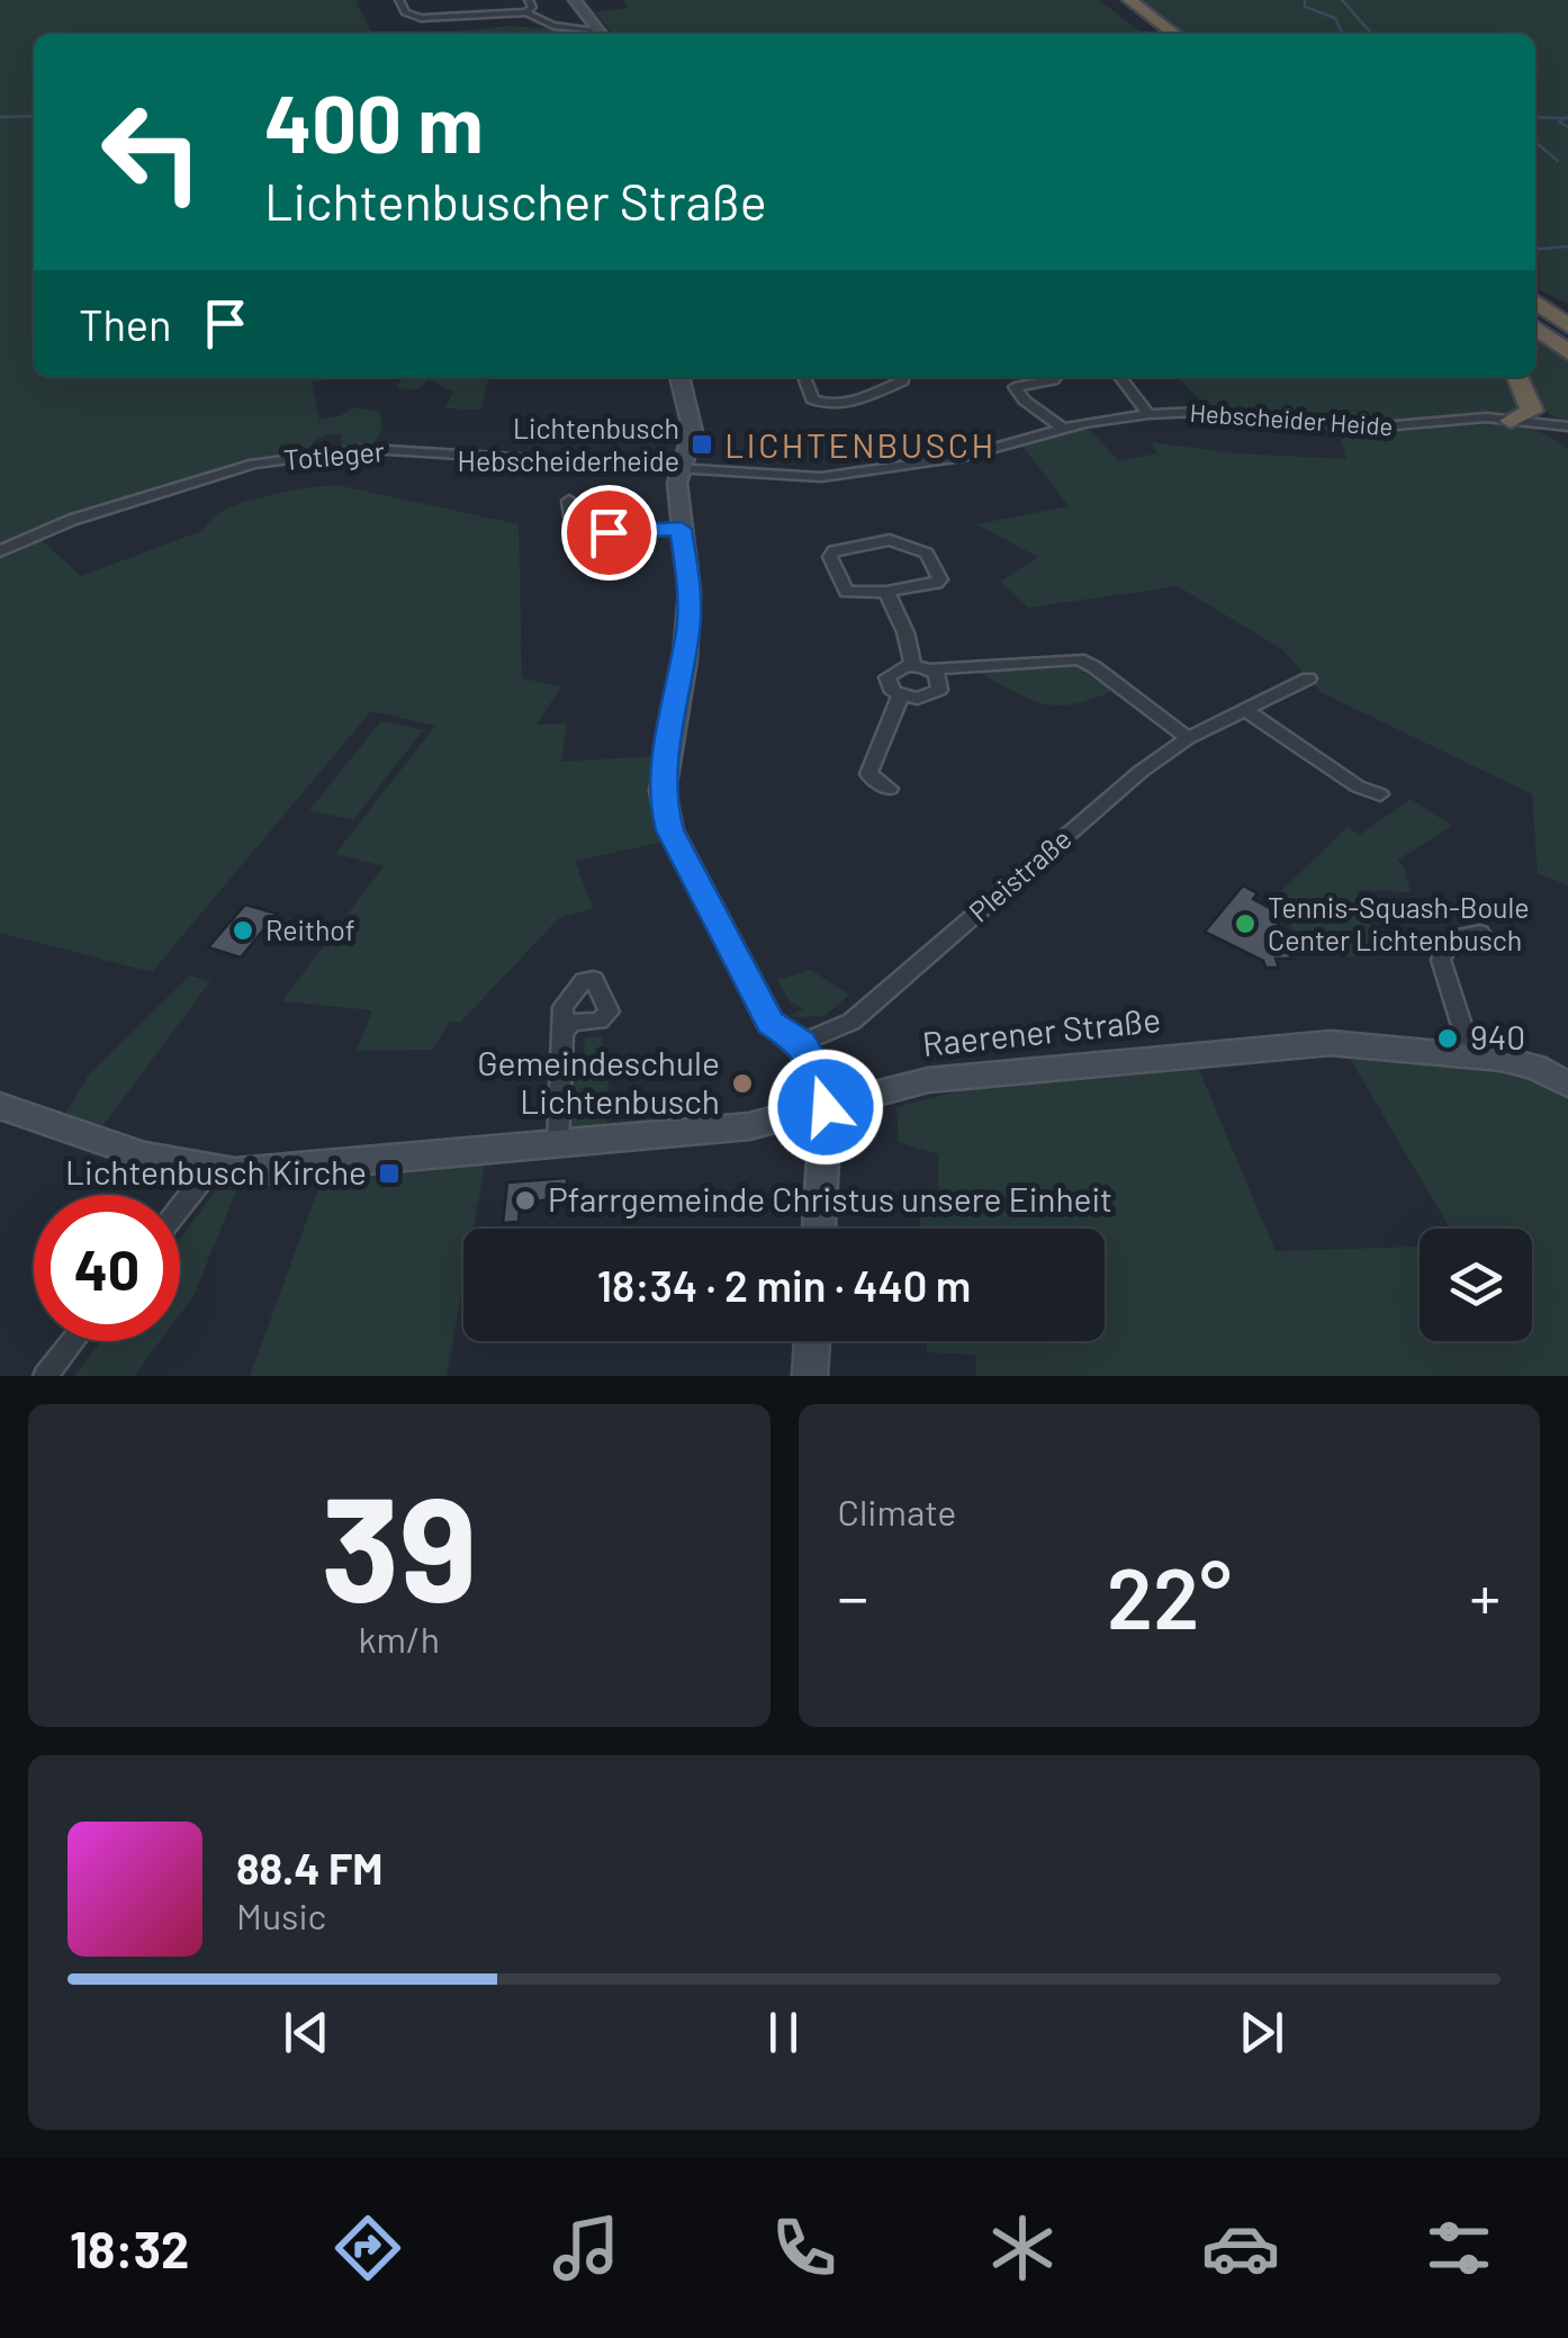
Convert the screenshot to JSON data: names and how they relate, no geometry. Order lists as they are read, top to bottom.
{
  "streets": {
    "street": [
      "Hebscheider Heide",
      "Totleger",
      "Pleistraße",
      "Raerener Straße"
    ]
  },
  "crossings": [
    ["Hebscheider Heide", "Totleger"]
  ],
  "districts": ["LICHTENBUSCH"],
  "places": {
    "transit": ["Lichtenbusch Hebscheiderheide", "Lichtenbusch Kirche"],
    "other": [
      "Tennis-Squash-Boule Center Lichtenbusch",
      "Reithof",
      "940",
      "Gemeindeschule Lichtenbusch",
      "Pfarrgemeinde Christus unsere Einheit"
    ]
  },
  "page": {
    "turn": ["400 m", "Lichtenbuscher Straße"],
    "then": "Then",
    "limit": "40",
    "trip": "18:34 · 2 min · 440 m",
    "tile": [
      ["39", "km/h"],
      "Climate"
    ],
    "heat": ["−", "22°", "+"],
    "song": ["88.4 FM", "Music"],
    "tabs": "18:32"
  }
}
